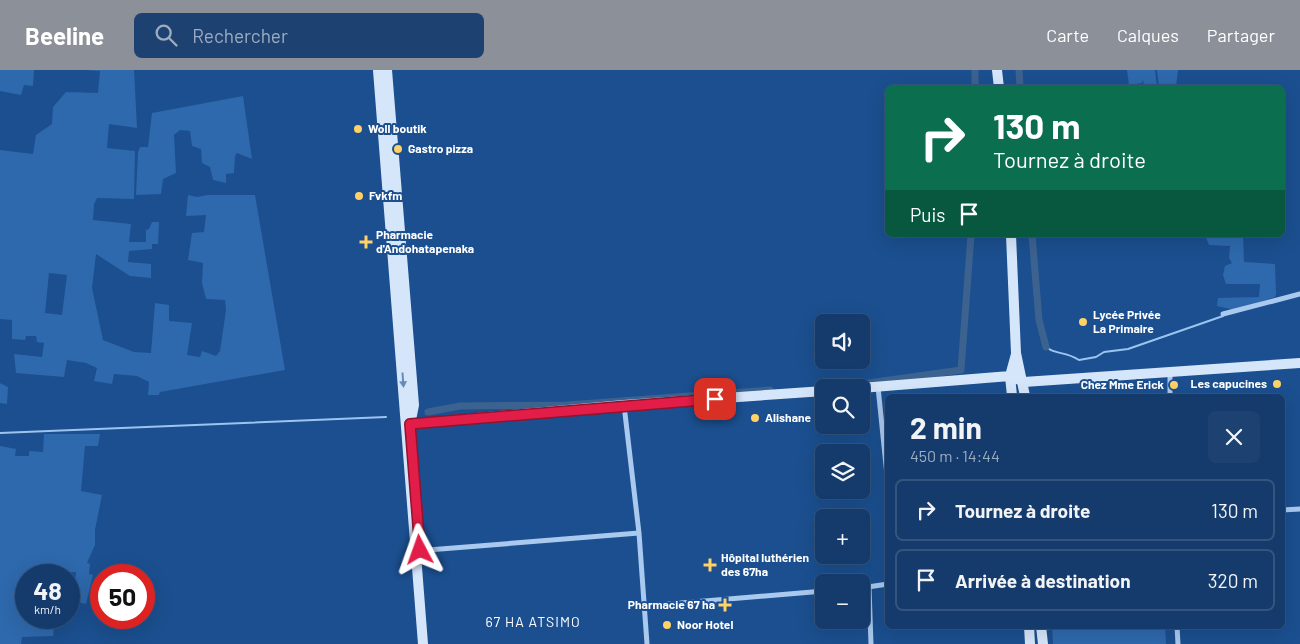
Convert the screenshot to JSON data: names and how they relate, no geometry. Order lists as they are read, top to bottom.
{
  "districts": ["67 HA ATSIMO"],
  "places": {
    "other": [
      "Woll boutik",
      "Gastro pizza",
      "Fvkfm",
      "Lycée Privée La Primaire",
      "Les capucines",
      "Chez Mme Erick",
      "Alishane",
      "Noor Hotel"
    ],
    "health": ["Pharmacie d'Andohatapenaka", "Hôpital luthérien des 67ha", "Pharmacie 67 ha"]
  },
  "page": {
    "header": "Beeline",
    "search": "Rechercher",
    "nav": ["Carte", "Calques", "Partager"],
    "turn": ["130 m", "Tournez à droite"],
    "then": "Puis",
    "map_buttons": ["+", "−"],
    "heading": ["2 min", "450 m · 14:44"],
    "list": [
      {
        "name": "Tournez à droite",
        "value": "130 m"
      },
      {
        "name": "Arrivée à destination",
        "value": "320 m"
      }
    ],
    "speed": "48 km/h",
    "limit": "50"
  }
}
